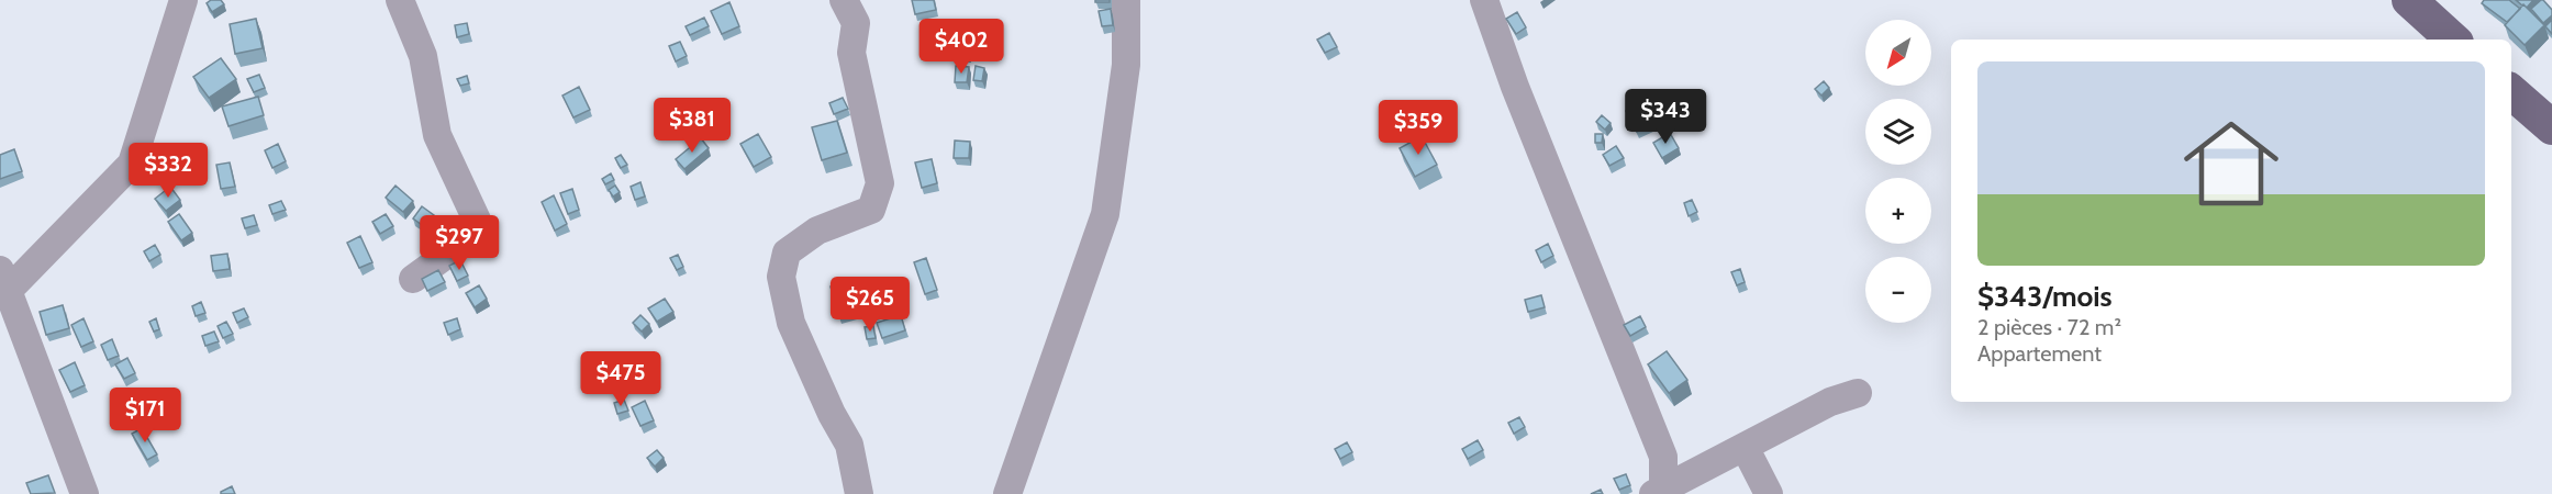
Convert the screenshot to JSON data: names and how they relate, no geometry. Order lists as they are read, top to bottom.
{
  "north": "bottom left",
  "page": {
    "price": [
      "$402",
      "$343",
      "$381",
      "$359",
      "$332",
      "$297",
      "$265",
      "$475",
      "$171"
    ],
    "map_buttons": ["+", "−"],
    "list": [
      {
        "name": "$343/mois",
        "note": "2 pièces · 72 m² · Appartement"
      }
    ]
  }
}
